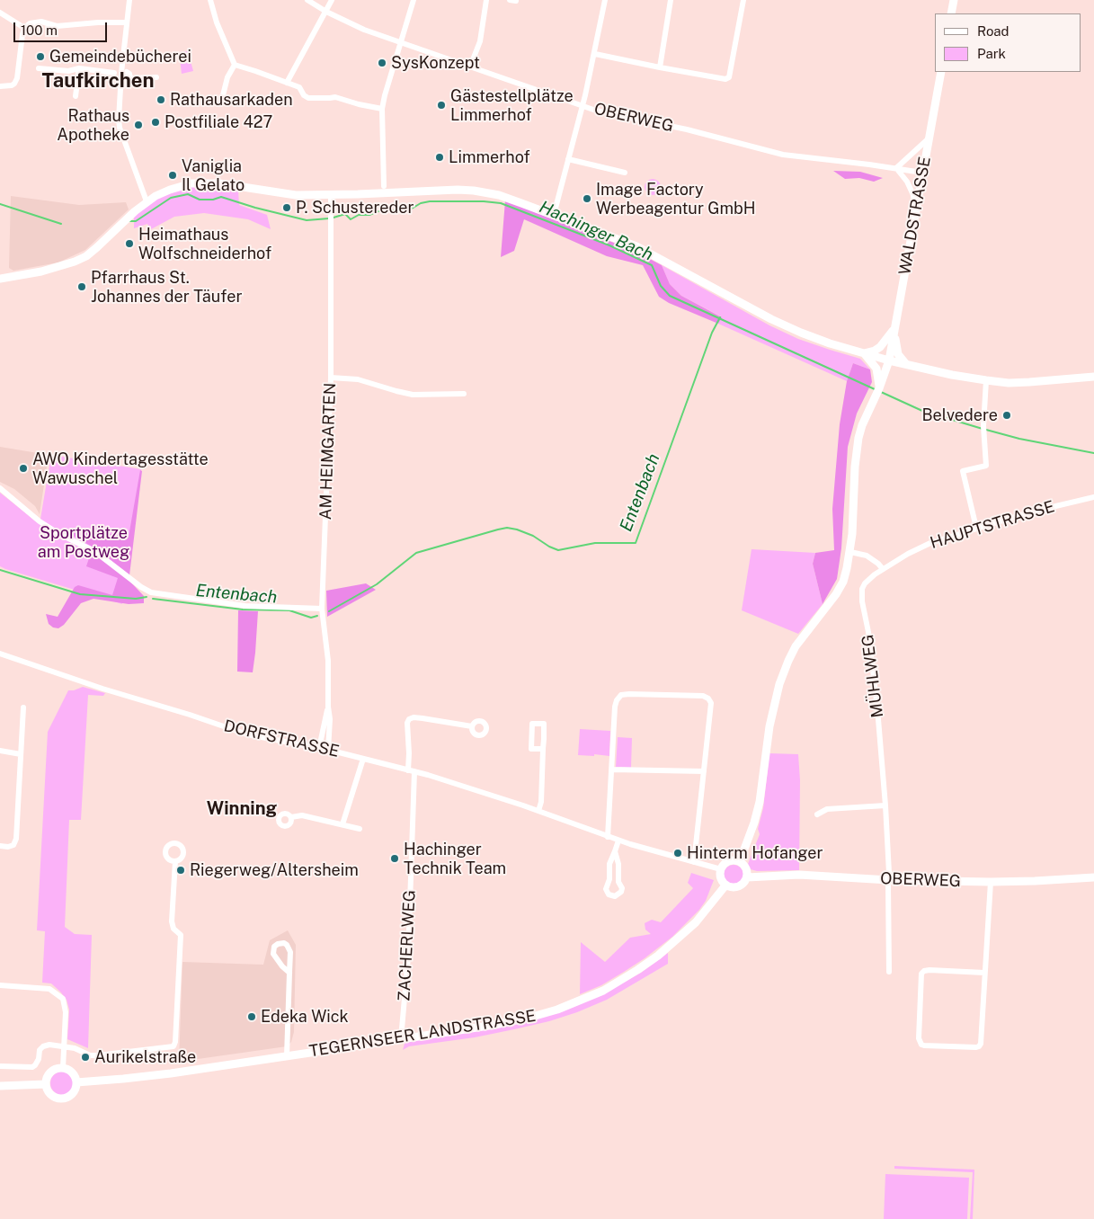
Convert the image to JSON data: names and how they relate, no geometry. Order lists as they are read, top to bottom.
{
  "streets": {
    "main road": ["OBERWEG", "WALDSTRASSE", "TEGERNSEER LANDSTRASSE"],
    "street": [
      "AM HEIMGARTEN",
      "HAUPTSTRASSE",
      "MÜHLWEG",
      "DORFSTRASSE",
      "ZACHERLWEG"
    ]
  },
  "crossings": [
    ["OBERWEG", "WALDSTRASSE"],
    ["OBERWEG", "MÜHLWEG"],
    ["OBERWEG", "DORFSTRASSE"],
    ["OBERWEG", "TEGERNSEER LANDSTRASSE"],
    ["AM HEIMGARTEN", "DORFSTRASSE"],
    ["HAUPTSTRASSE", "MÜHLWEG"],
    ["DORFSTRASSE", "ZACHERLWEG"],
    ["DORFSTRASSE", "TEGERNSEER LANDSTRASSE"],
    ["ZACHERLWEG", "TEGERNSEER LANDSTRASSE"]
  ],
  "districts": ["Taufkirchen", "Winning"],
  "water": ["Hachinger Bach", "Entenbach"],
  "parks": ["Sportplätze am Postweg"],
  "places": [
    "Gemeindebücherei",
    "SysKonzept",
    "Rathausarkaden",
    "Gästestellplätze Limmerhof",
    "Postfiliale 427",
    "Rathaus Apotheke",
    "Limmerhof",
    "Vaniglia Il Gelato",
    "Image Factory Werbeagentur GmbH",
    "P. Schustereder",
    "Heimathaus Wolfschneiderhof",
    "Pfarrhaus St. Johannes der Täufer",
    "Belvedere",
    "AWO Kindertagesstätte Wawuschel",
    "Hinterm Hofanger",
    "Hachinger Technik Team",
    "Riegerweg/Altersheim",
    "Edeka Wick",
    "Aurikelstraße"
  ],
  "legend": ["Road", "Park"],
  "scale_bar": "100 m"
}
